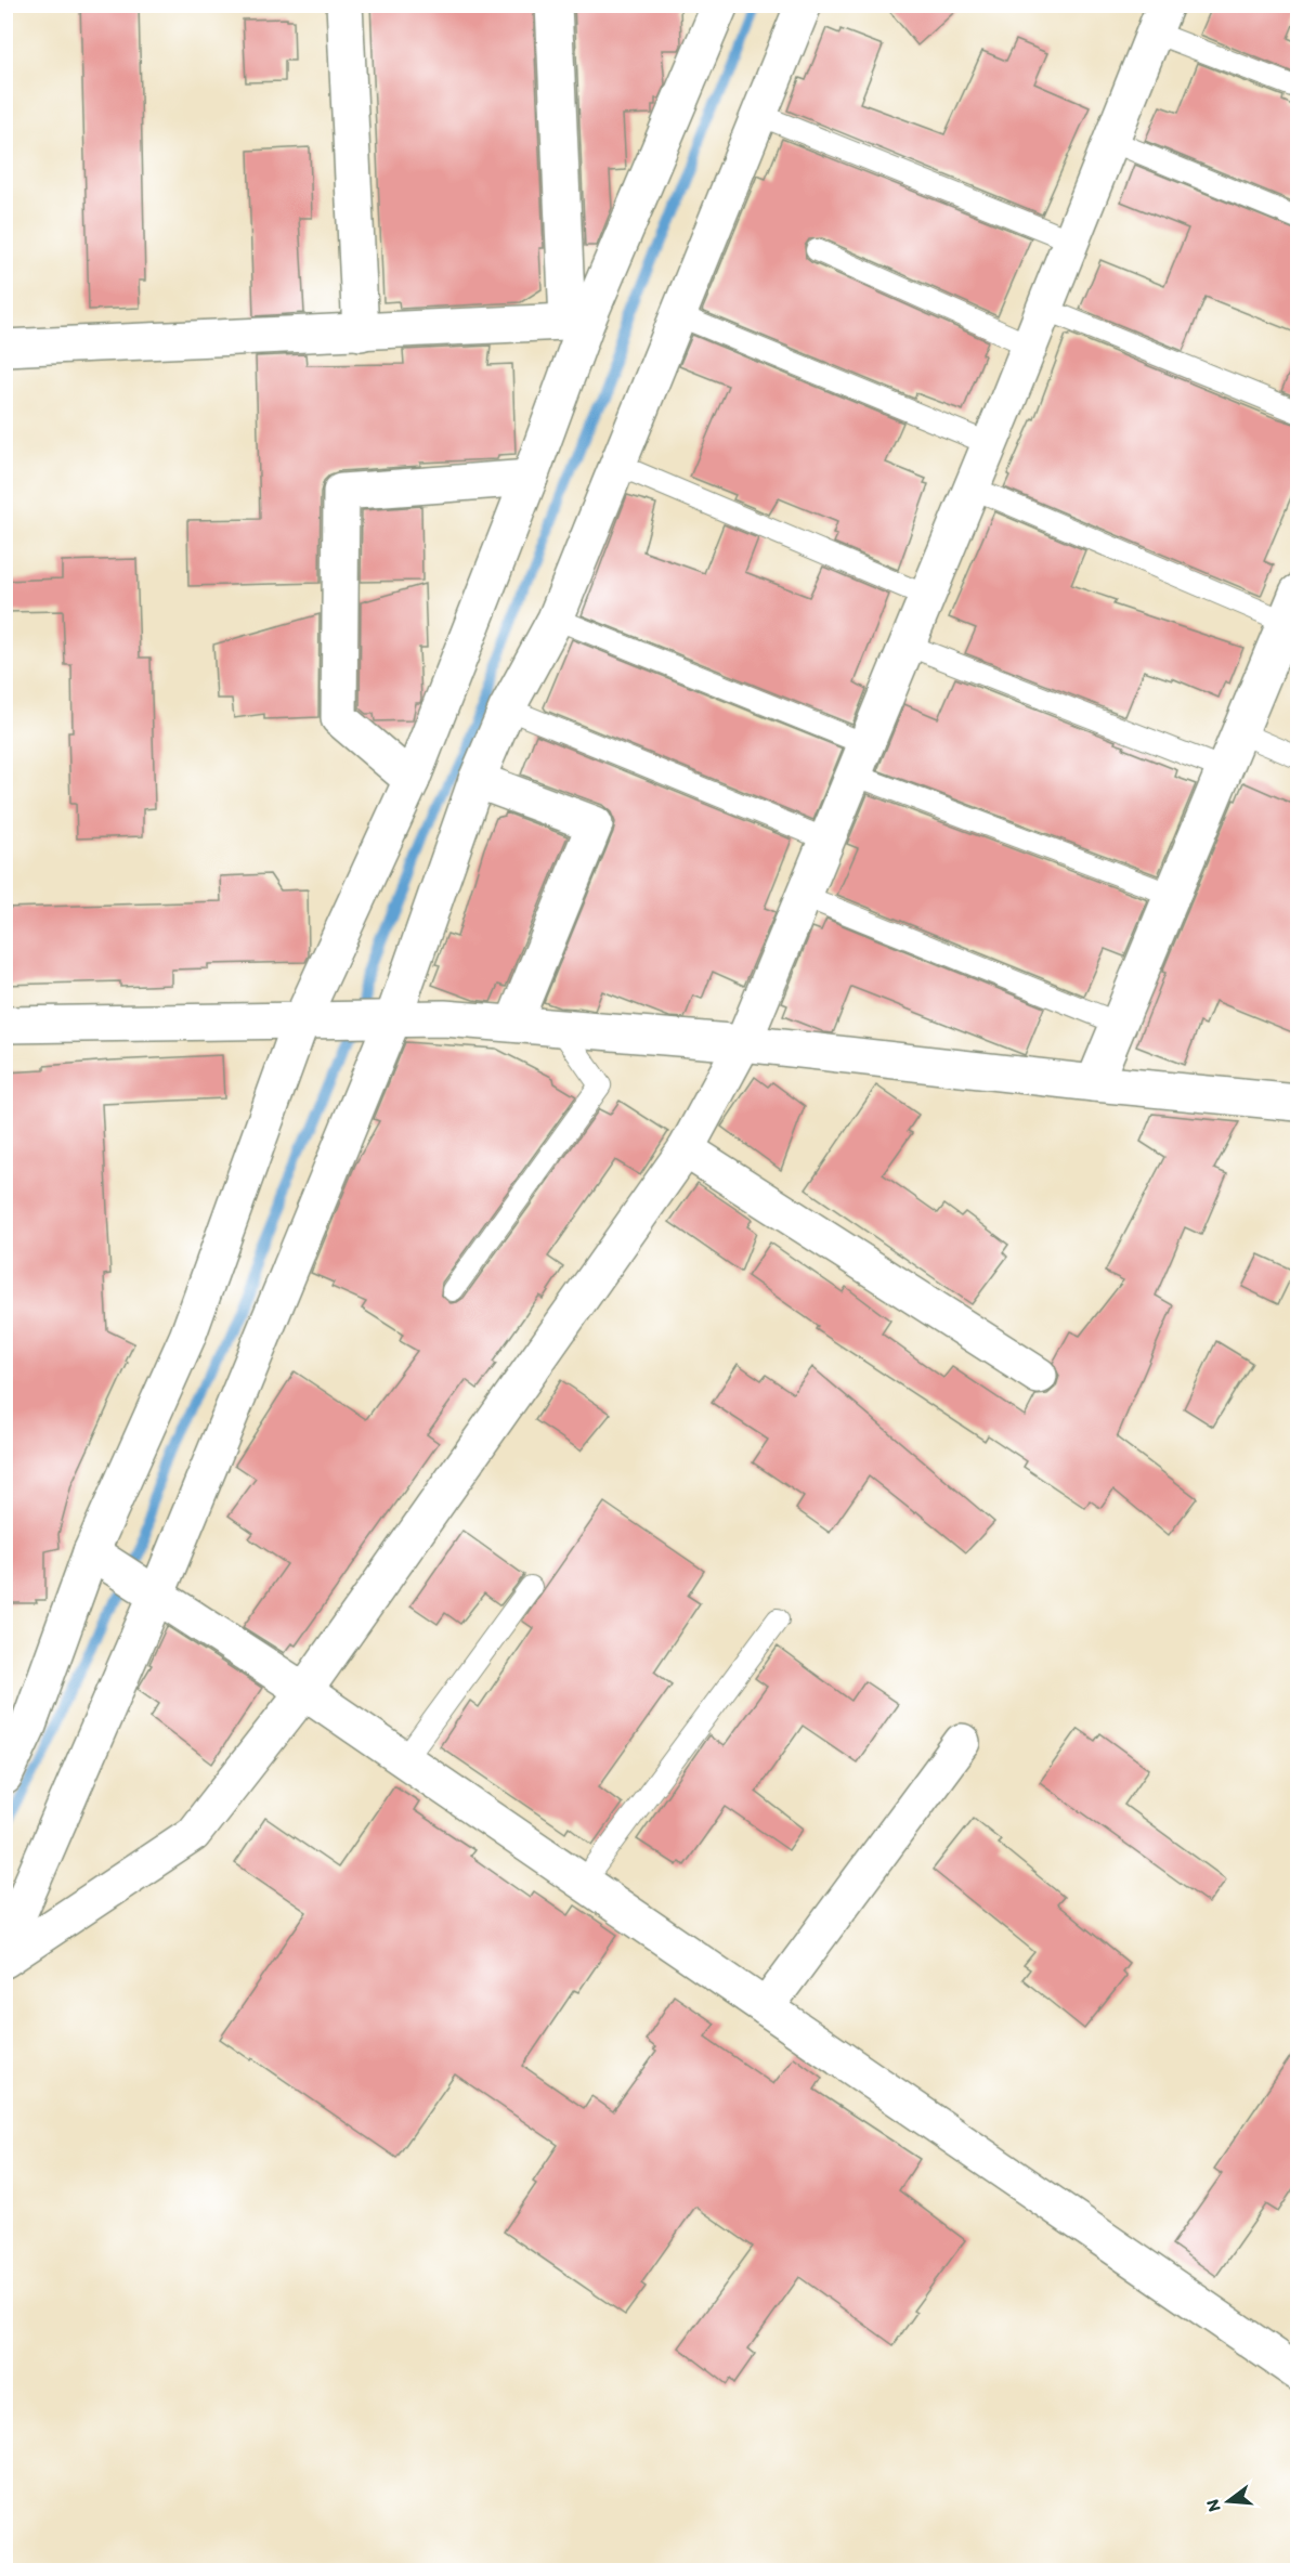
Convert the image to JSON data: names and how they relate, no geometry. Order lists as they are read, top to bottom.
{
  "north": "left"
}
